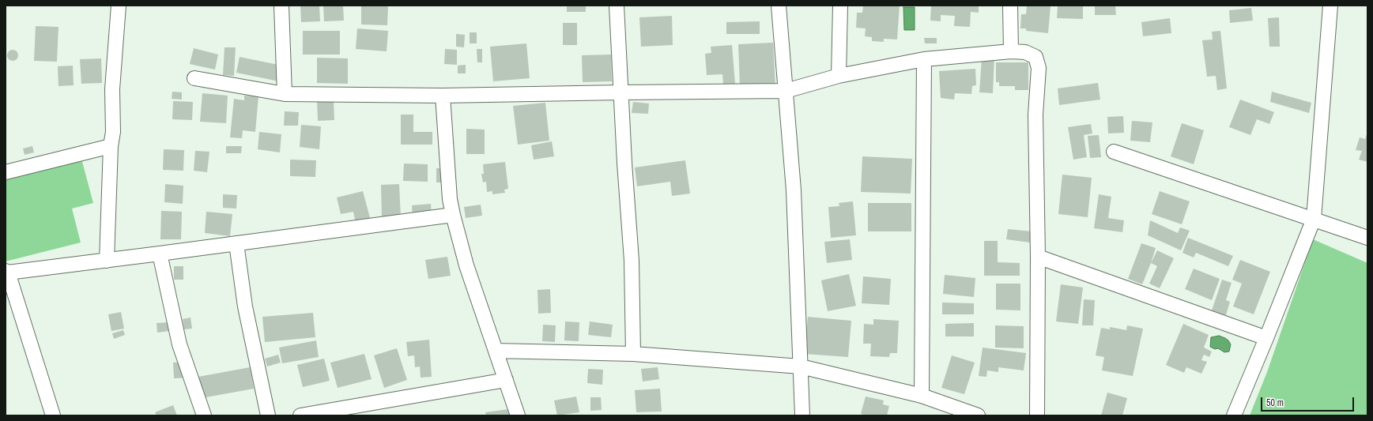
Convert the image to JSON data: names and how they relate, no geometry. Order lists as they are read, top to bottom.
{
  "scale_bar": "50 m"
}
